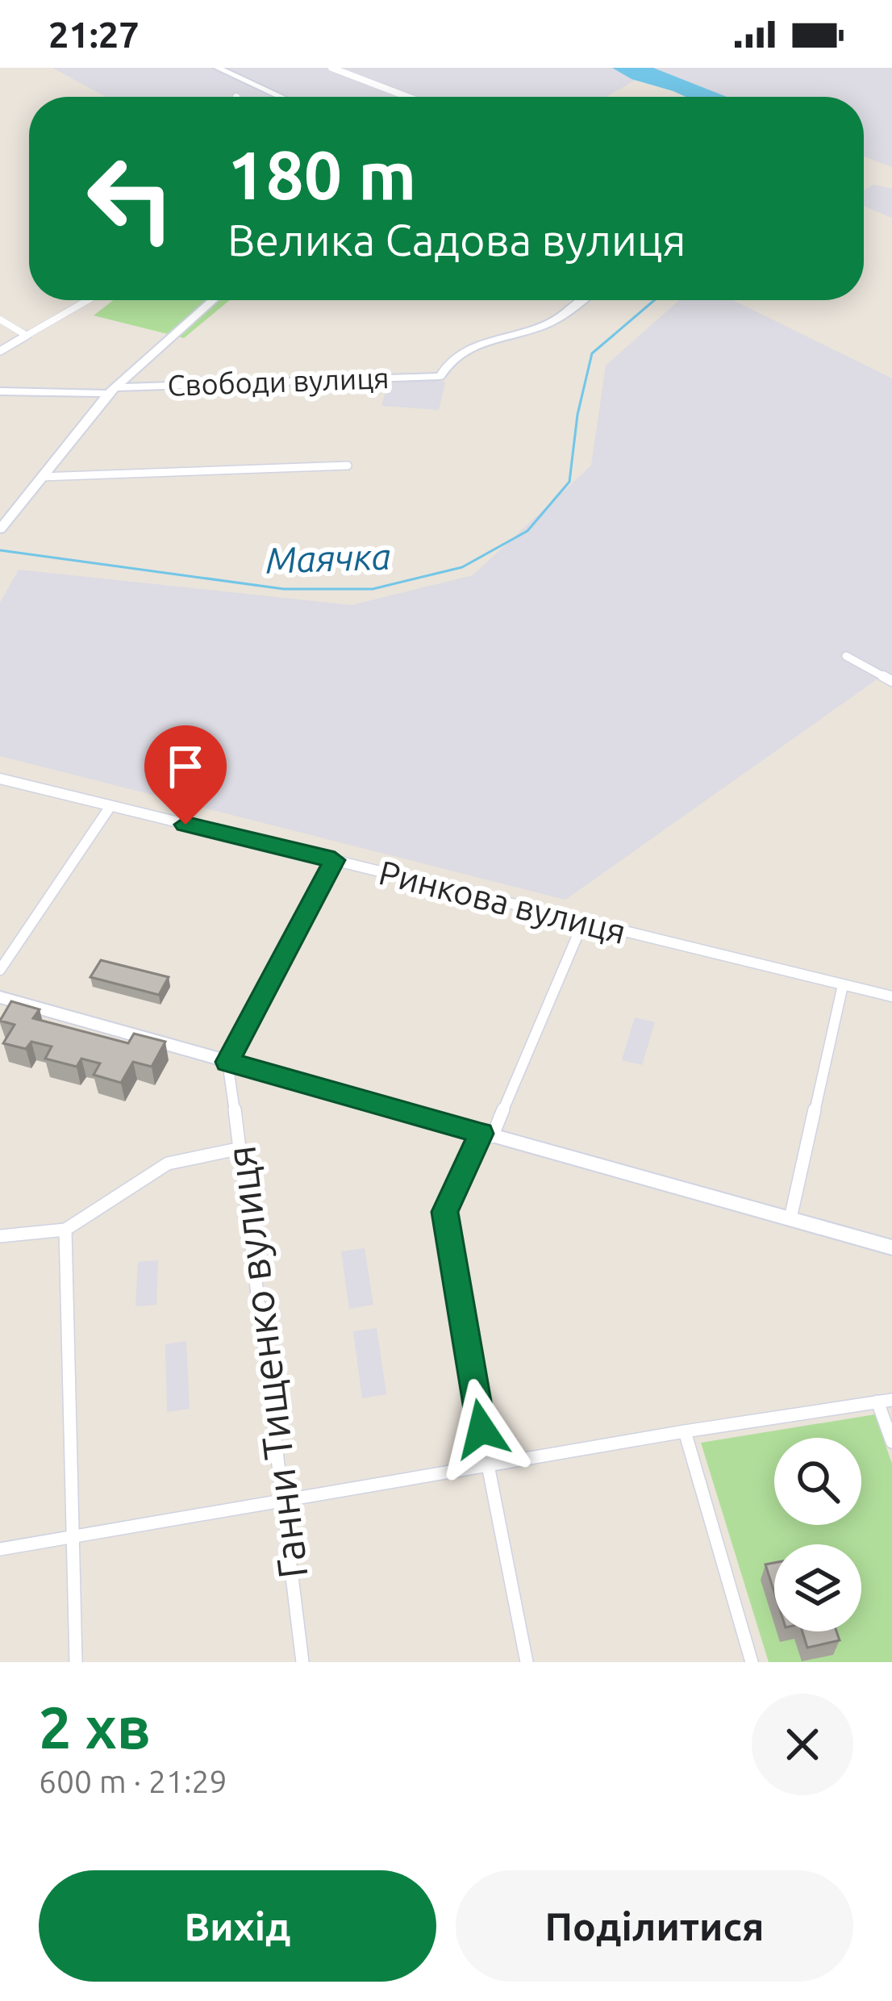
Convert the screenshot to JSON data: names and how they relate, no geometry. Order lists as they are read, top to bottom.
{
  "streets": {
    "street": ["Свободи вулиця", "Ринкова вулиця", "Ганни Тищенко вулиця"]
  },
  "water": ["Маячка"],
  "page": {
    "status": "21:27",
    "turn": ["180 m", "Велика Садова вулиця"],
    "heading": ["2 хв", "600 m · 21:29"],
    "buttons": ["Вихід", "Поділитися"]
  }
}
